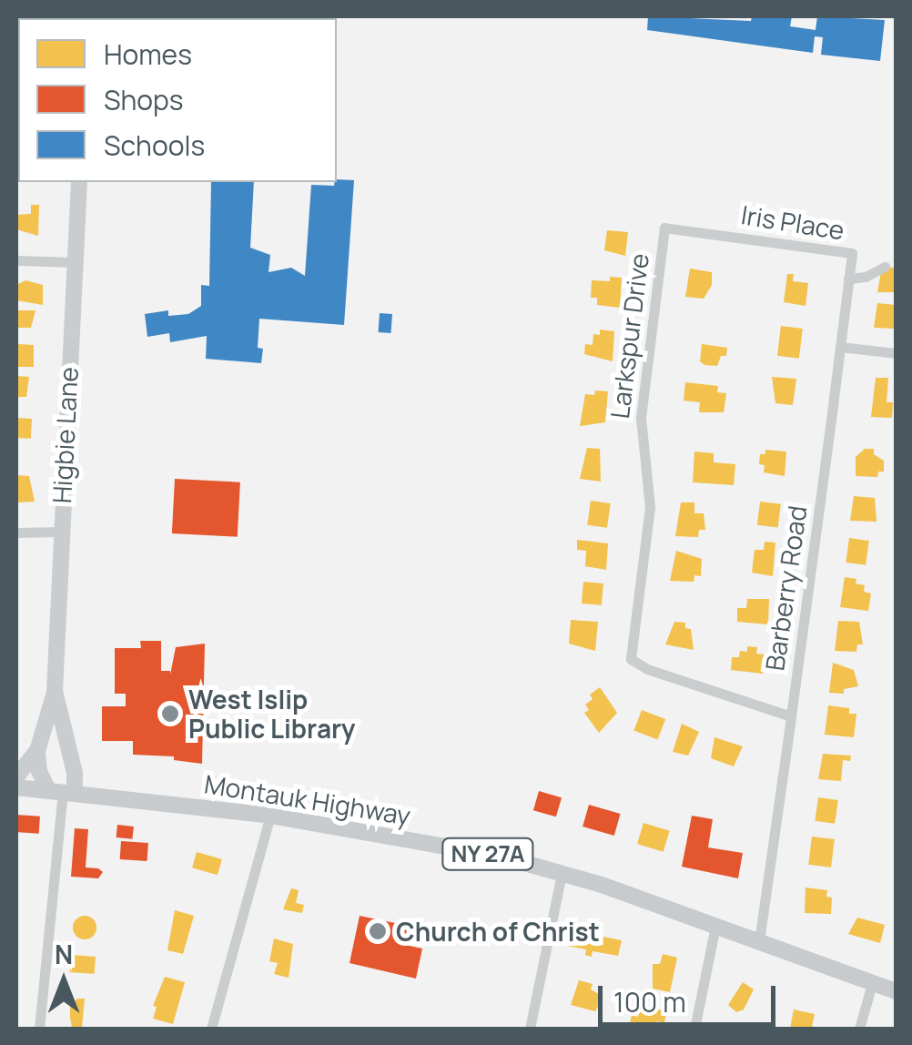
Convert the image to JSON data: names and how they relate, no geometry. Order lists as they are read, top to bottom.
{
  "streets": {
    "main road": ["Higbie Lane", "Montauk Highway", "NY 27A"],
    "street": ["Iris Place", "Larkspur Drive", "Barberry Road"]
  },
  "crossings": [
    ["Iris Place", "Larkspur Drive"],
    ["Iris Place", "Barberry Road"],
    ["Larkspur Drive", "Barberry Road"],
    ["Higbie Lane", "Montauk Highway"],
    ["Barberry Road", "Montauk Highway"]
  ],
  "places": ["West Islip Public Library", "Church of Christ"],
  "legend": ["Homes", "Shops", "Schools"],
  "scale_bar": "100 m",
  "north": "top"
}
